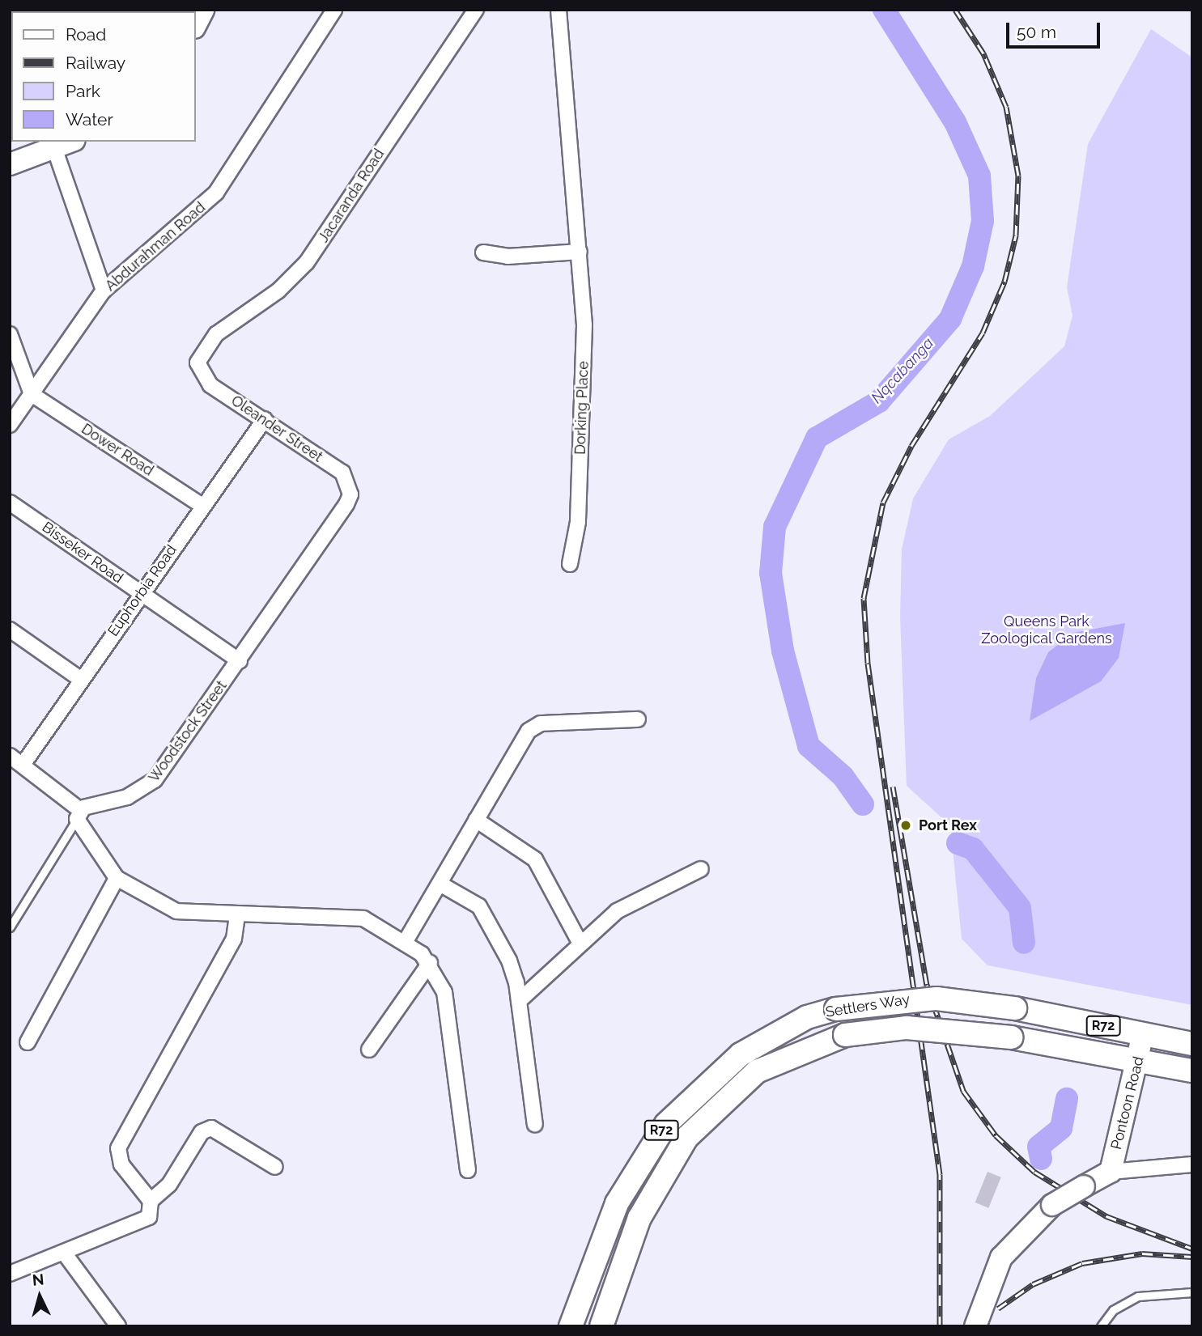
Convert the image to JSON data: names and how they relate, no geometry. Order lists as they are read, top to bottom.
{
  "streets": {
    "main road": ["Settlers Way", "R72"],
    "street": [
      "Jacaranda Road",
      "Abdurahman Road",
      "Dorking Place",
      "Oleander Street",
      "Dower Road",
      "Bisseker Road",
      "Euphorbia Road",
      "Woodstock Street",
      "Pontoon Road"
    ]
  },
  "crossings": [
    ["Jacaranda Road", "Oleander Street"],
    ["Abdurahman Road", "Dower Road"],
    ["Oleander Street", "Euphorbia Road"],
    ["Oleander Street", "Woodstock Street"],
    ["Dower Road", "Euphorbia Road"],
    ["Bisseker Road", "Euphorbia Road"],
    ["Bisseker Road", "Woodstock Street"],
    ["Settlers Way", "Pontoon Road"]
  ],
  "water": ["Nqcabanga"],
  "parks": ["Queens Park Zoological Gardens"],
  "places": ["Port Rex"],
  "legend": [
    "Road",
    "Railway",
    "Park",
    "Water"
  ],
  "scale_bar": "50 m",
  "north": "top"
}
